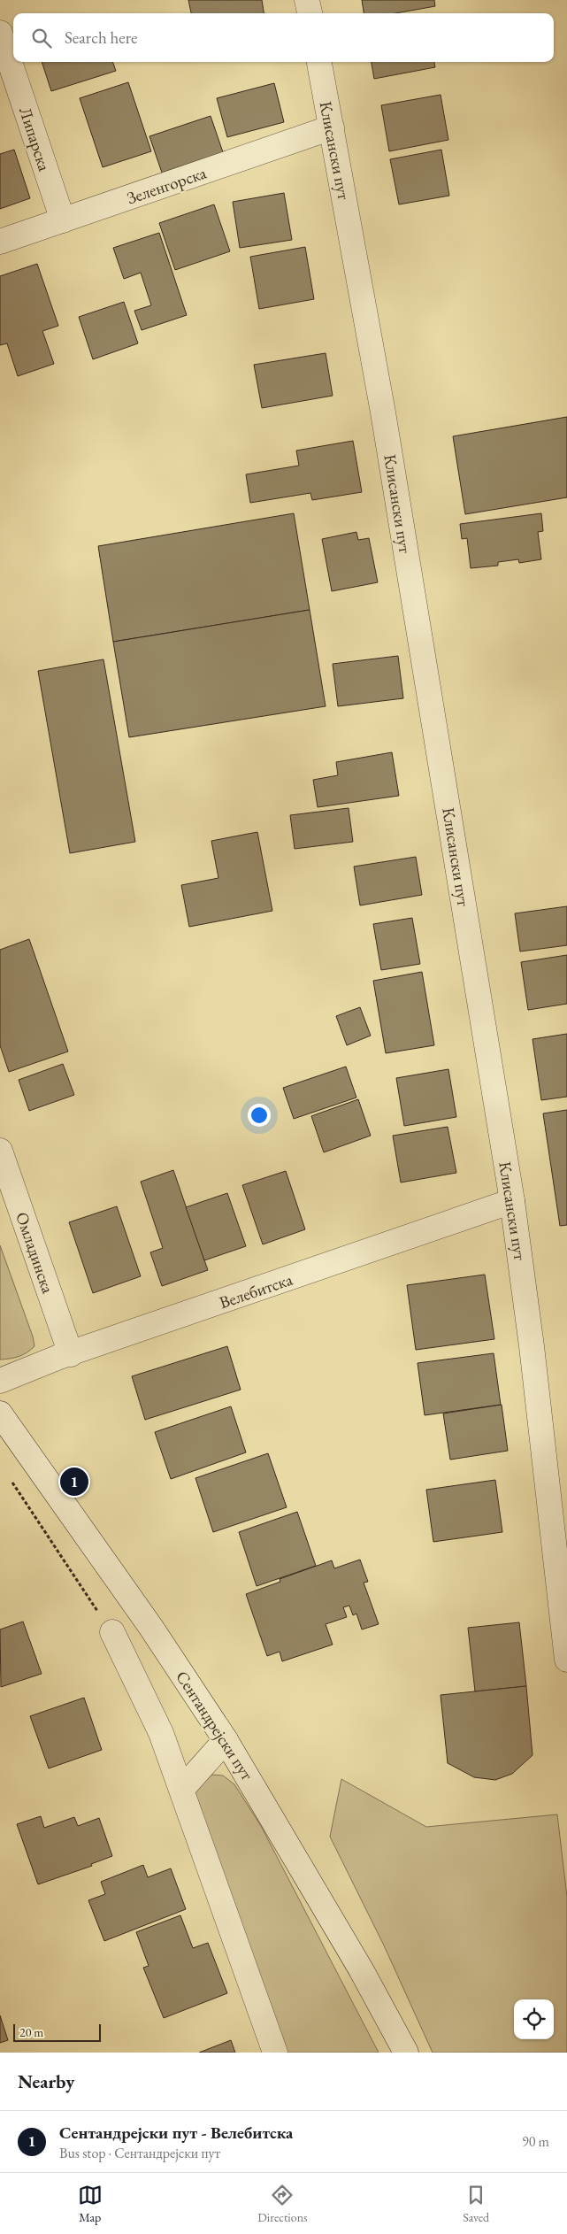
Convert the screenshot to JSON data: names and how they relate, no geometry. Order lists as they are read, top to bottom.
{
  "streets": {
    "street": [
      "Липарска",
      "Клисански пут",
      "Зеленгорска",
      "Омладинска",
      "Велебитска",
      "Сентандрејски пут"
    ]
  },
  "crossings": [
    ["Липарска", "Зеленгорска"],
    ["Клисански пут", "Зеленгорска"],
    ["Клисански пут", "Велебитска"],
    ["Омладинска", "Велебитска"]
  ],
  "scale_bar": "20 m",
  "page": {
    "search": "Search here",
    "pins": "1",
    "scale": "20 m",
    "heading": "Nearby",
    "list": [
      {
        "mark": "1",
        "name": "Сентандрејски пут - Велебитска",
        "note": "Bus stop · Сентандрејски пут",
        "value": "90 m"
      }
    ],
    "nav": ["Map", "Directions", "Saved"]
  }
}
